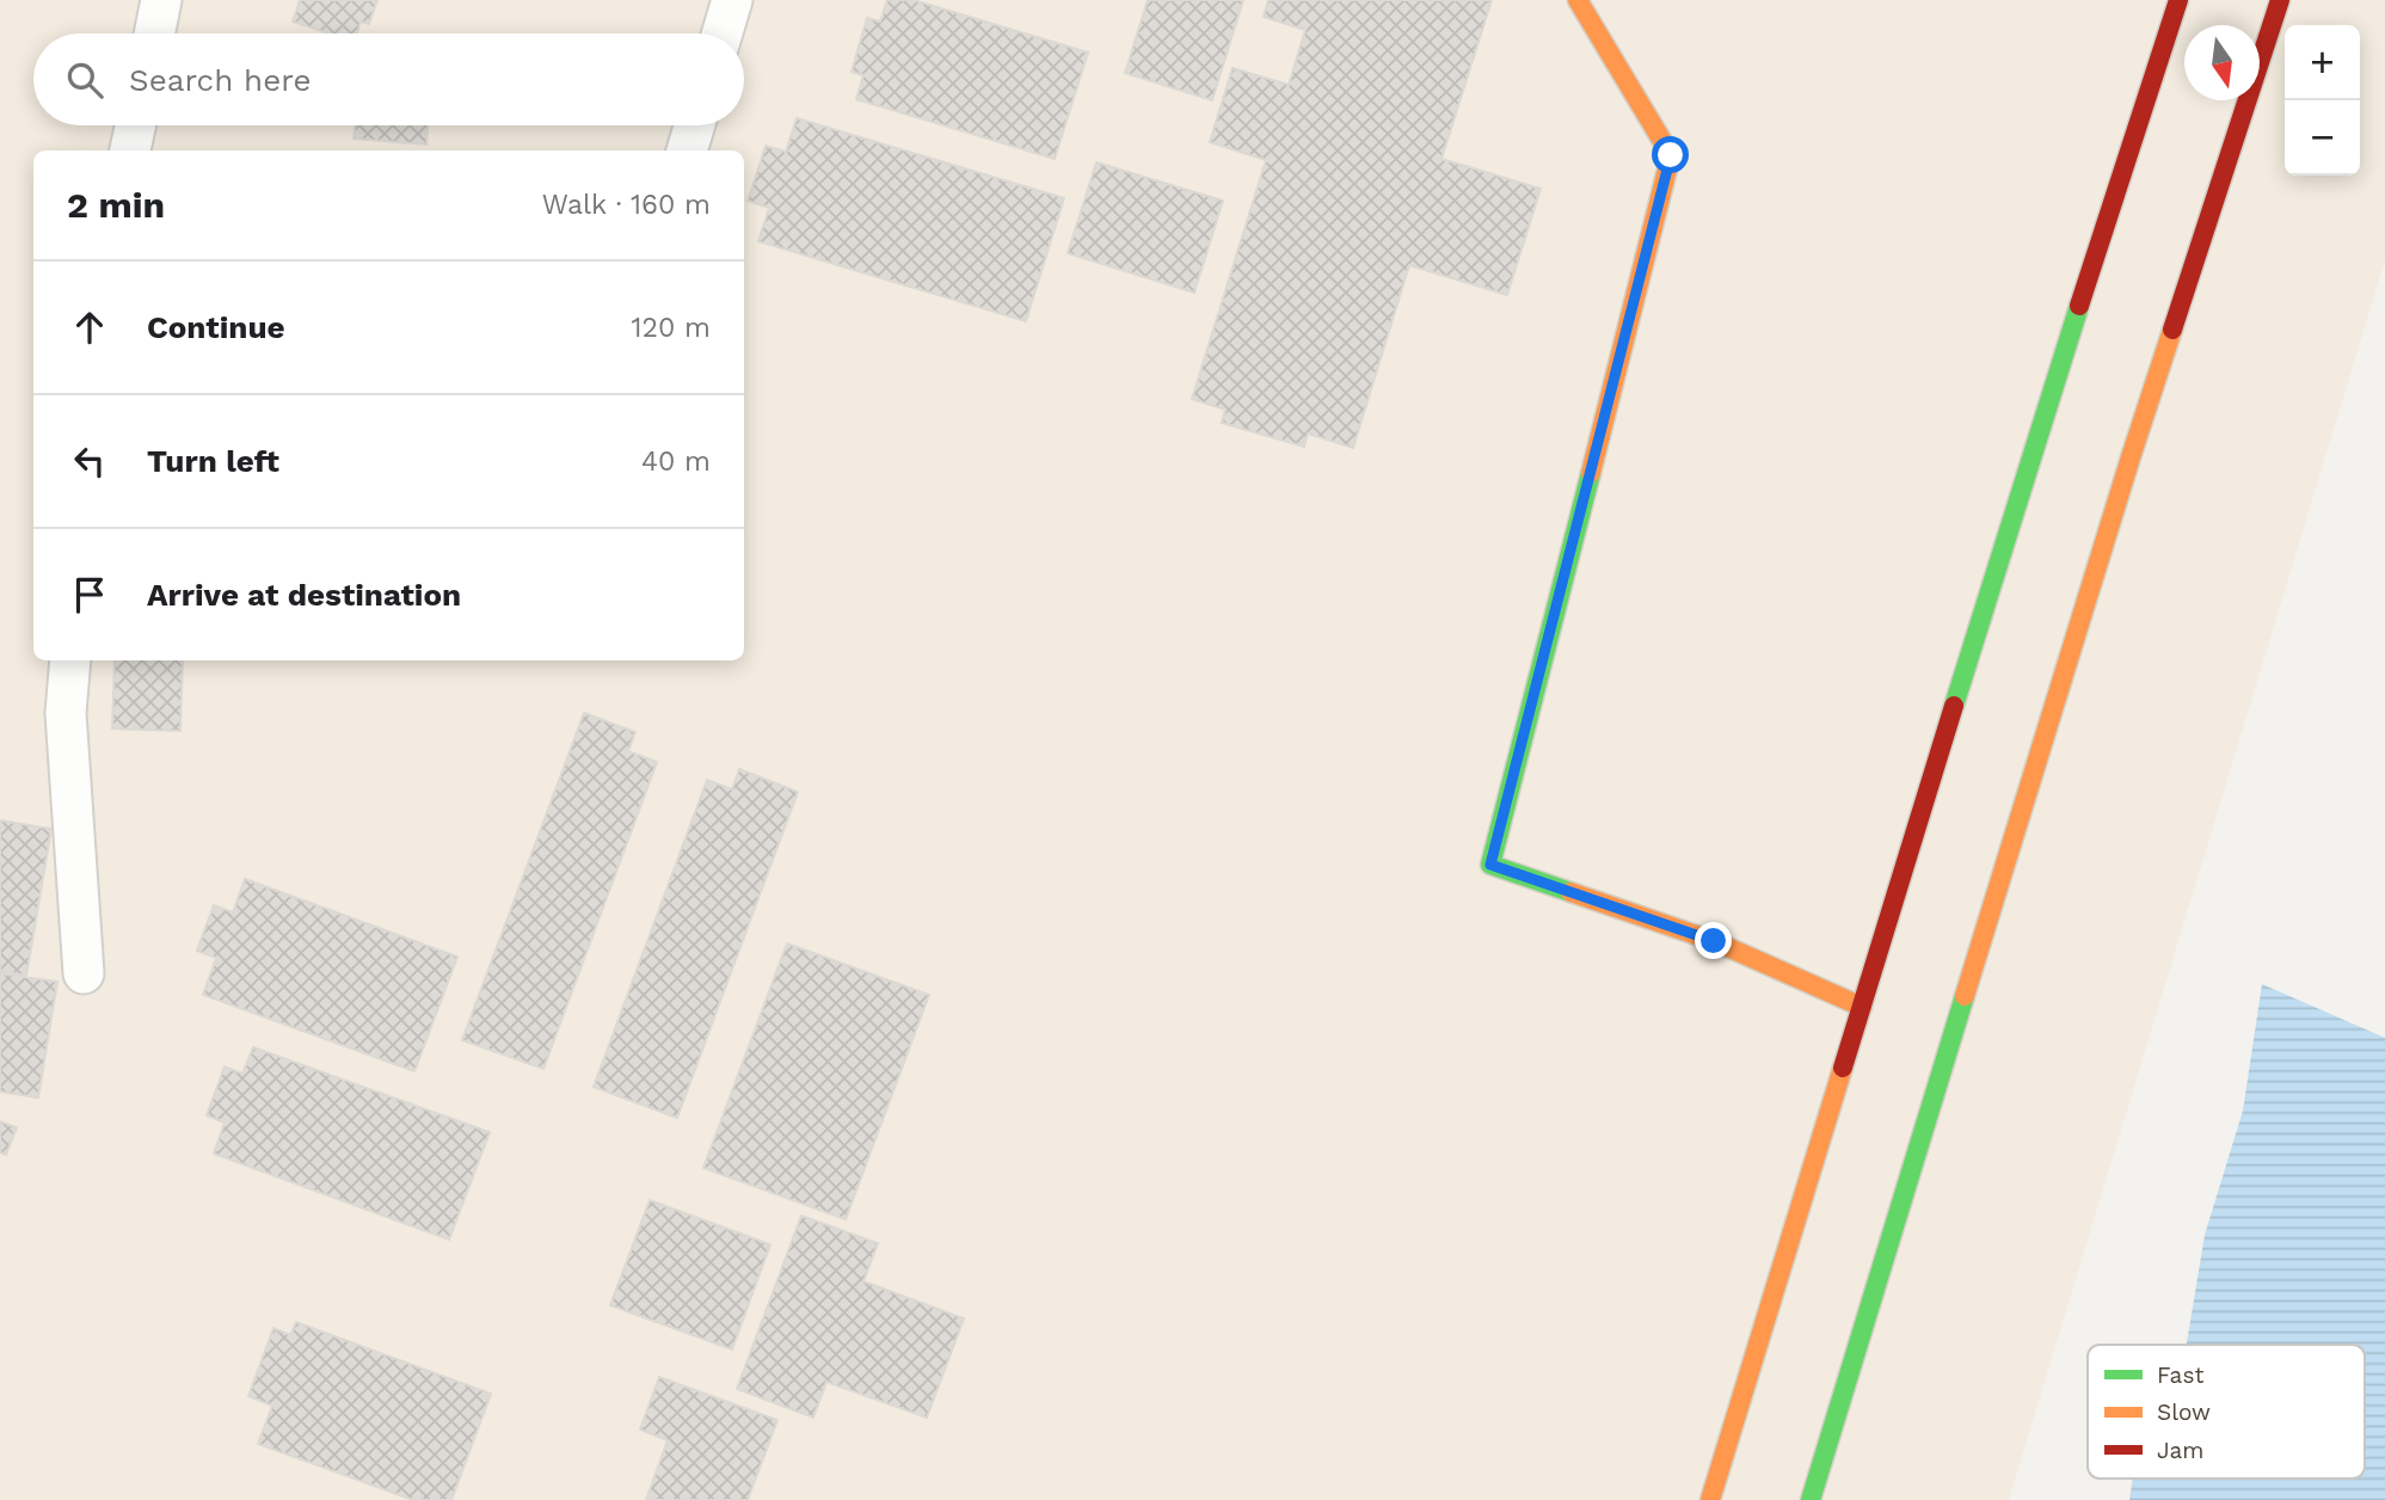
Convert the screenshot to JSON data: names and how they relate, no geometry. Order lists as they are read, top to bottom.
{
  "legend": ["Fast", "Slow", "Jam"],
  "north": "bottom",
  "page": {
    "map_buttons": ["+", "−"],
    "search": "Search here",
    "heading": ["2 min", "Walk · 160 m"],
    "list": [
      ["Continue", "120 m"],
      ["Turn left", "40 m"],
      "Arrive at destination"
    ]
  }
}
